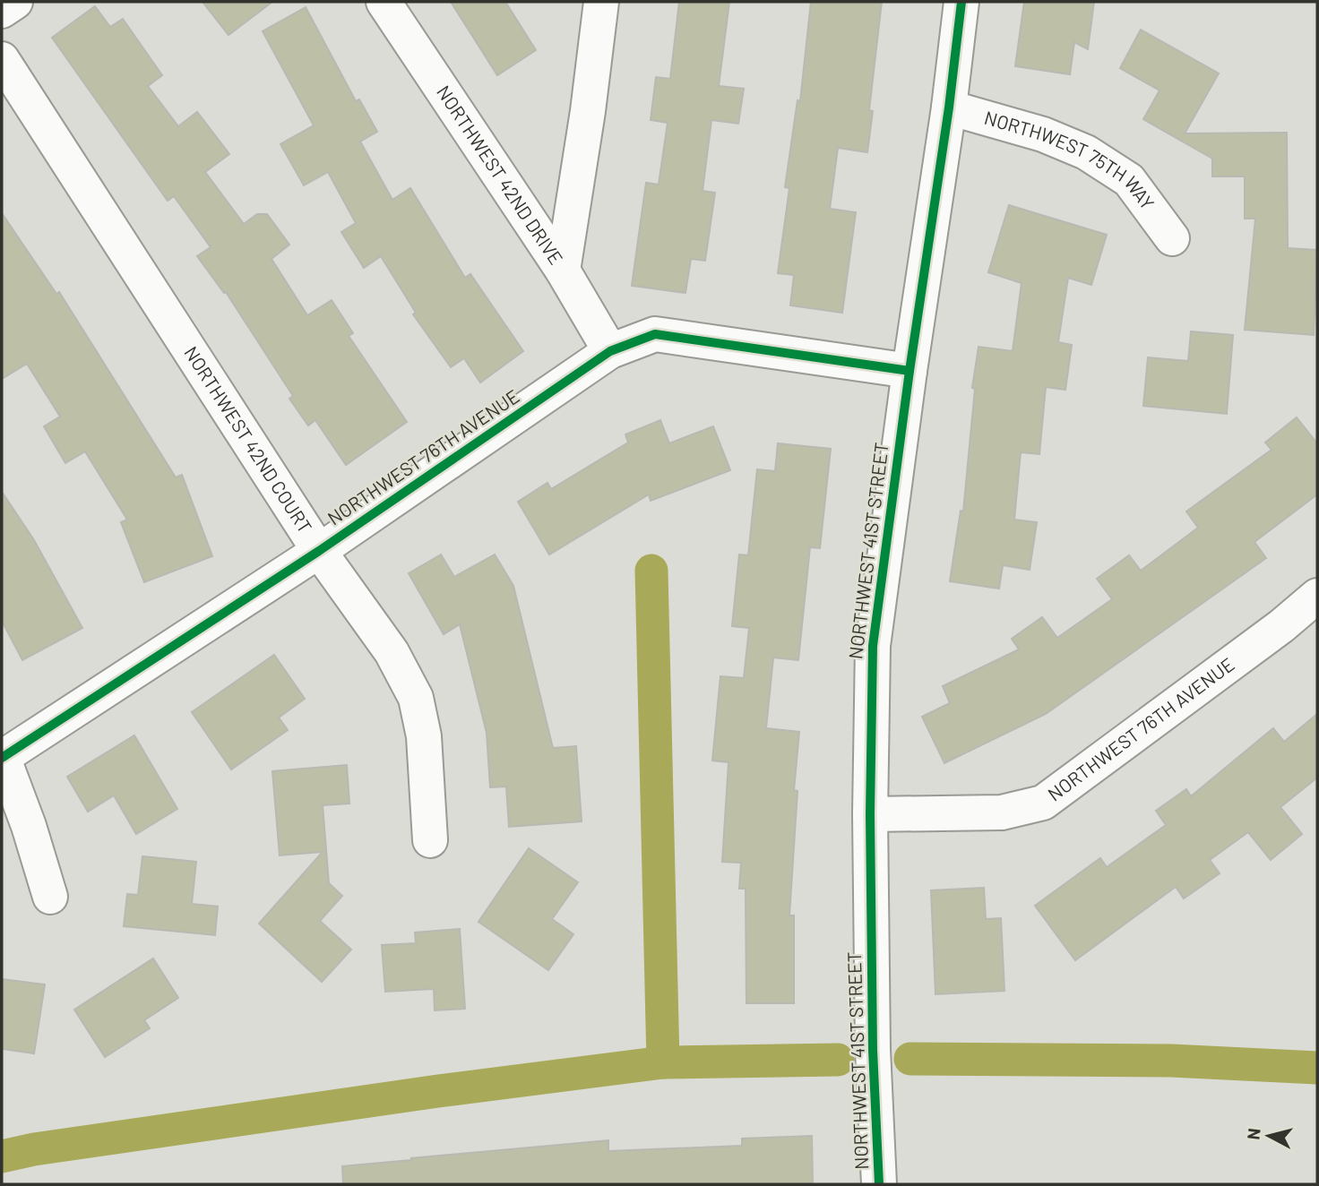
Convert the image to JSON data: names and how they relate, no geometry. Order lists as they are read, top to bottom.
{
  "streets": {
    "street": [
      "NORTHWEST 75TH WAY",
      "NORTHWEST 42ND DRIVE",
      "NORTHWEST 42ND COURT",
      "NORTHWEST 76TH AVENUE",
      "NORTHWEST 41ST STREET"
    ]
  },
  "crossings": [
    ["NORTHWEST 75TH WAY", "NORTHWEST 41ST STREET"],
    ["NORTHWEST 42ND DRIVE", "NORTHWEST 76TH AVENUE"],
    ["NORTHWEST 42ND COURT", "NORTHWEST 76TH AVENUE"],
    ["NORTHWEST 76TH AVENUE", "NORTHWEST 41ST STREET"]
  ],
  "north": "left"
}
